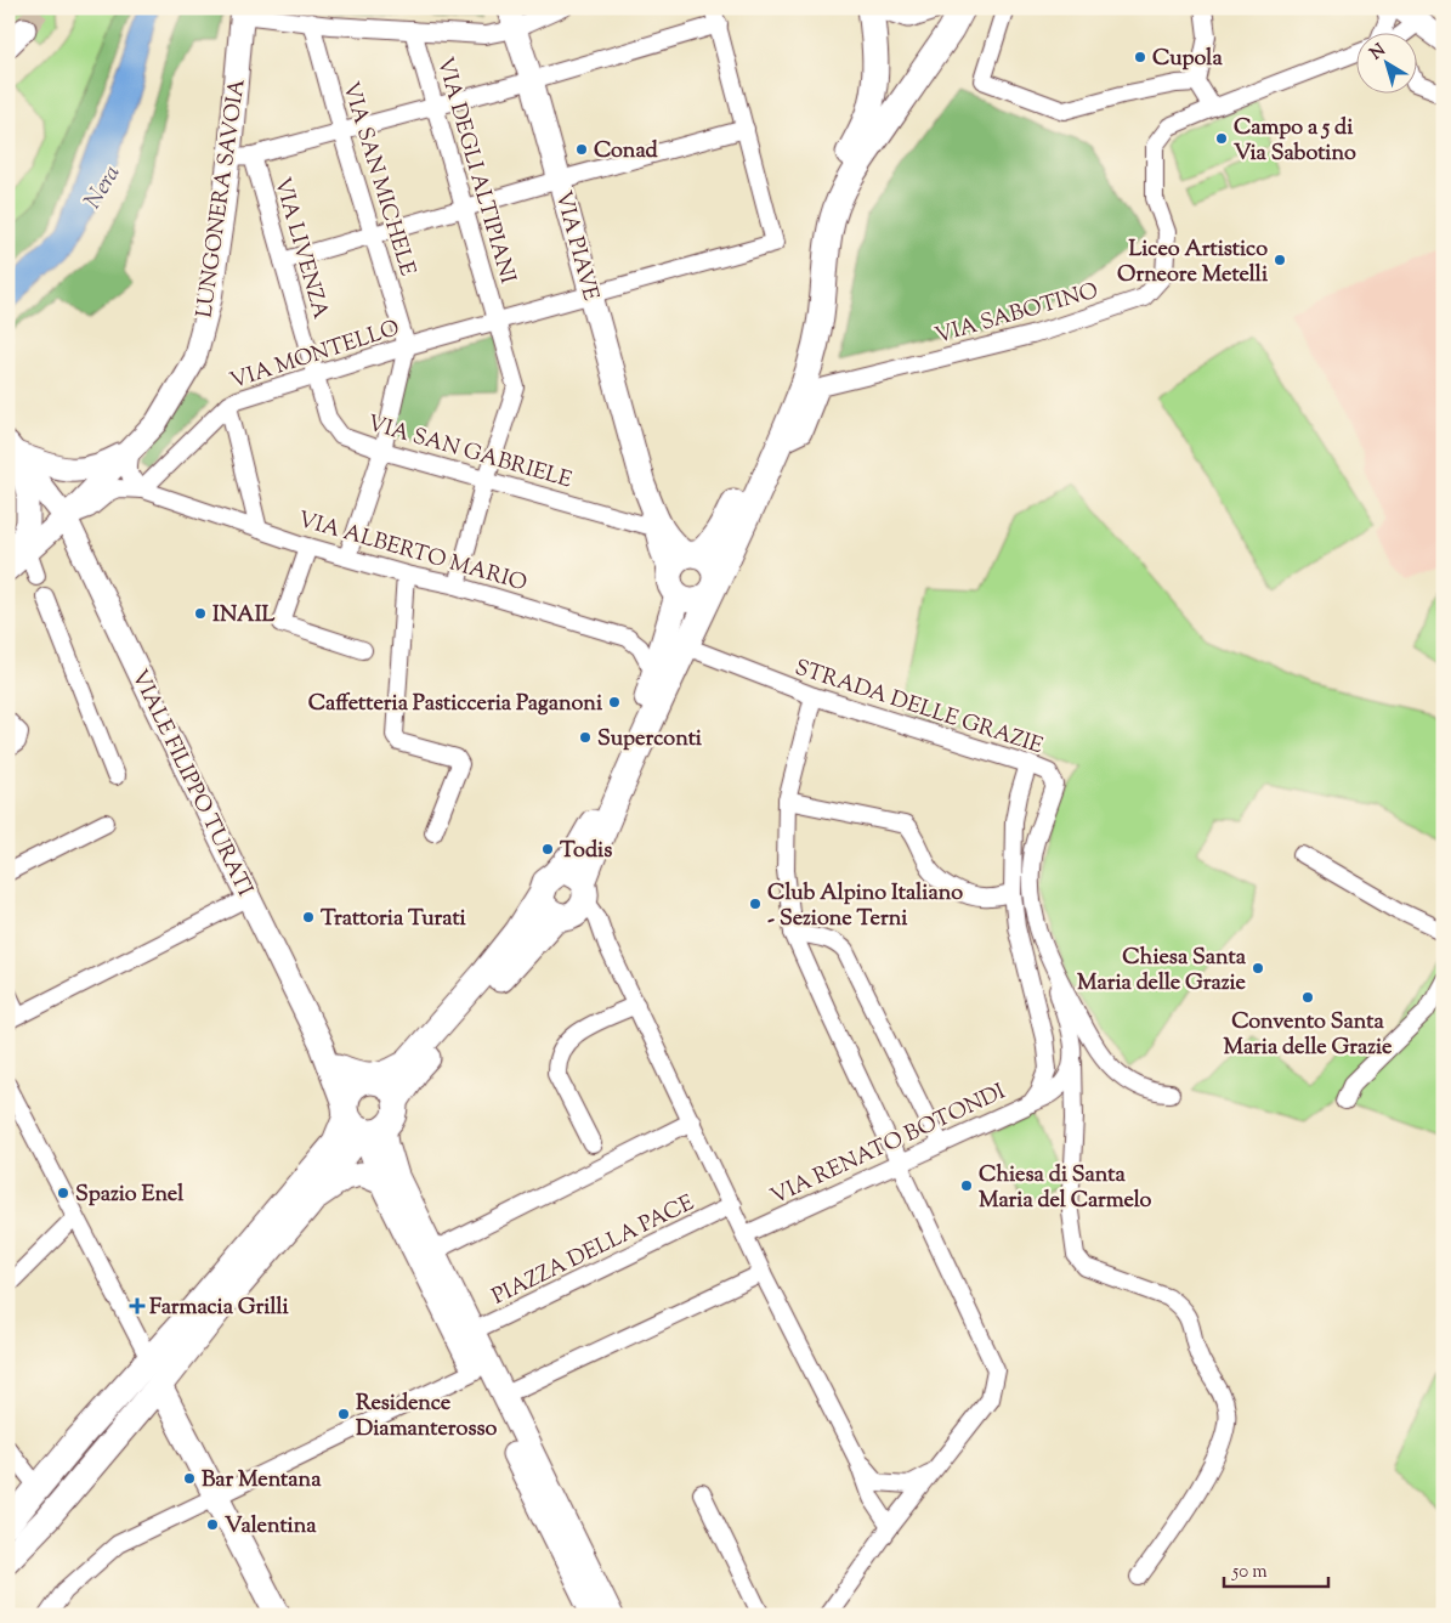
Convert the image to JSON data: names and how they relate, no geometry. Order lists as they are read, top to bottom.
{
  "streets": {
    "street": [
      "VIA DEGLI ALTIPIANI",
      "VIA SAN MICHELE",
      "LUNGONERA SAVOIA",
      "VIA PIAVE",
      "VIA LIVENZA",
      "VIA SABOTINO",
      "VIA MONTELLO",
      "VIA SAN GABRIELE",
      "VIA ALBERTO MARIO",
      "STRADA DELLE GRAZIE",
      "VIALE FILIPPO TURATI",
      "VIA RENATO BOTONDI",
      "PIAZZA DELLA PACE"
    ]
  },
  "crossings": [
    ["VIA DEGLI ALTIPIANI", "VIA MONTELLO"],
    ["VIA DEGLI ALTIPIANI", "VIA SAN GABRIELE"],
    ["VIA DEGLI ALTIPIANI", "VIA ALBERTO MARIO"],
    ["VIA SAN MICHELE", "VIA MONTELLO"],
    ["LUNGONERA SAVOIA", "VIA LIVENZA"],
    ["LUNGONERA SAVOIA", "VIA ALBERTO MARIO"],
    ["LUNGONERA SAVOIA", "VIALE FILIPPO TURATI"],
    ["VIA PIAVE", "VIA MONTELLO"],
    ["VIA PIAVE", "VIA SAN GABRIELE"],
    ["VIA LIVENZA", "VIA MONTELLO"],
    ["VIA LIVENZA", "VIA SAN GABRIELE"],
    ["VIA MONTELLO", "VIA SAN GABRIELE"],
    ["VIA MONTELLO", "VIA ALBERTO MARIO"],
    ["VIA ALBERTO MARIO", "VIALE FILIPPO TURATI"],
    ["STRADA DELLE GRAZIE", "VIA RENATO BOTONDI"],
    ["VIALE FILIPPO TURATI", "PIAZZA DELLA PACE"]
  ],
  "water": ["Nera"],
  "places": {
    "other": [
      "Cupola",
      "Campo a 5 di Via Sabotino",
      "Conad",
      "Liceo Artistico Orneore Metelli",
      "INAIL",
      "Caffetteria Pasticceria Paganoni",
      "Superconti",
      "Todis",
      "Club Alpino Italiano - Sezione Terni",
      "Trattoria Turati",
      "Chiesa Santa Maria delle Grazie",
      "Convento Santa Maria delle Grazie",
      "Chiesa di Santa Maria del Carmelo",
      "Spazio Enel",
      "Residence Diamanterosso",
      "Bar Mentana",
      "Valentina"
    ],
    "health": ["Farmacia Grilli"]
  },
  "scale_bar": "50 m",
  "north": "top left"
}
